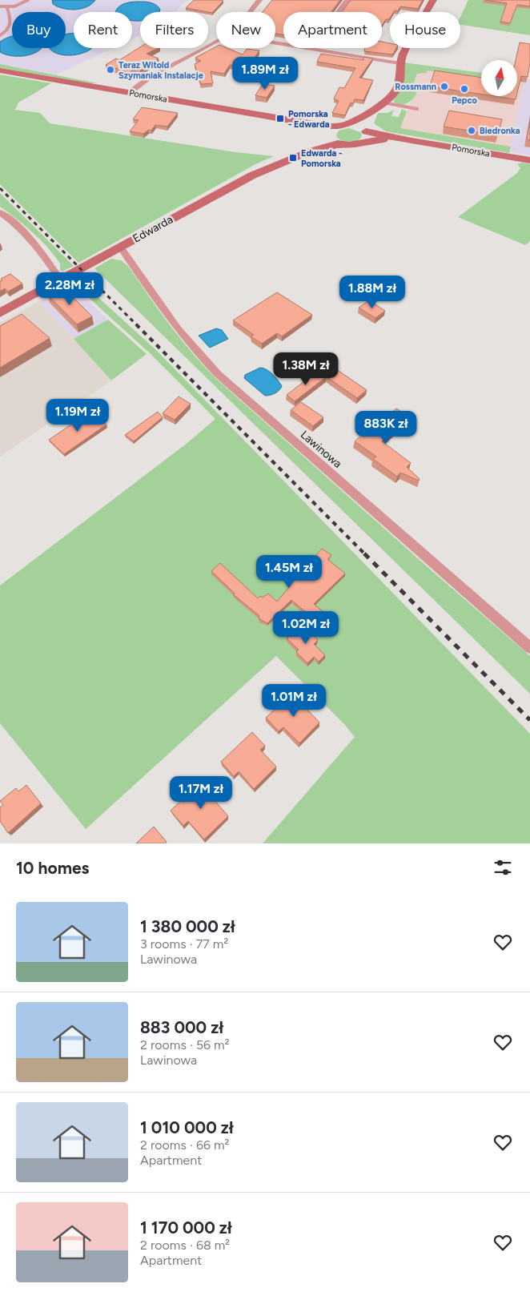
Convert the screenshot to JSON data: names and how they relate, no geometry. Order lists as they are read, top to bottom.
{
  "streets": {
    "street": ["Pomorska", "Edwarda", "Lawinowa"]
  },
  "crossings": [
    ["Pomorska", "Edwarda"],
    ["Edwarda", "Lawinowa"]
  ],
  "places": {
    "other": [
      "Teraz Witold Szymaniak Instalacje",
      "Rossmann",
      "Pepco",
      "Biedronka"
    ],
    "transit": ["Pomorska - Edwarda", "Edwarda - Pomorska"]
  },
  "north": "top",
  "page": {
    "chip": [
      "Buy",
      "Rent",
      "Filters",
      "New",
      "Apartment",
      "House"
    ],
    "price": [
      "1.89M zł",
      "2.28M zł",
      "1.88M zł",
      "1.38M zł",
      "1.19M zł",
      "883K zł",
      "1.45M zł",
      "1.02M zł",
      "1.01M zł",
      "1.17M zł"
    ],
    "heading": "10 homes",
    "list": [
      {
        "name": "1 380 000 zł",
        "note": "3 rooms · 77 m² · Lawinowa"
      },
      {
        "name": "883 000 zł",
        "note": "2 rooms · 56 m² · Lawinowa"
      },
      {
        "name": "1 010 000 zł",
        "note": "2 rooms · 66 m² · Apartment"
      },
      {
        "name": "1 170 000 zł",
        "note": "2 rooms · 68 m² · Apartment"
      }
    ]
  }
}
